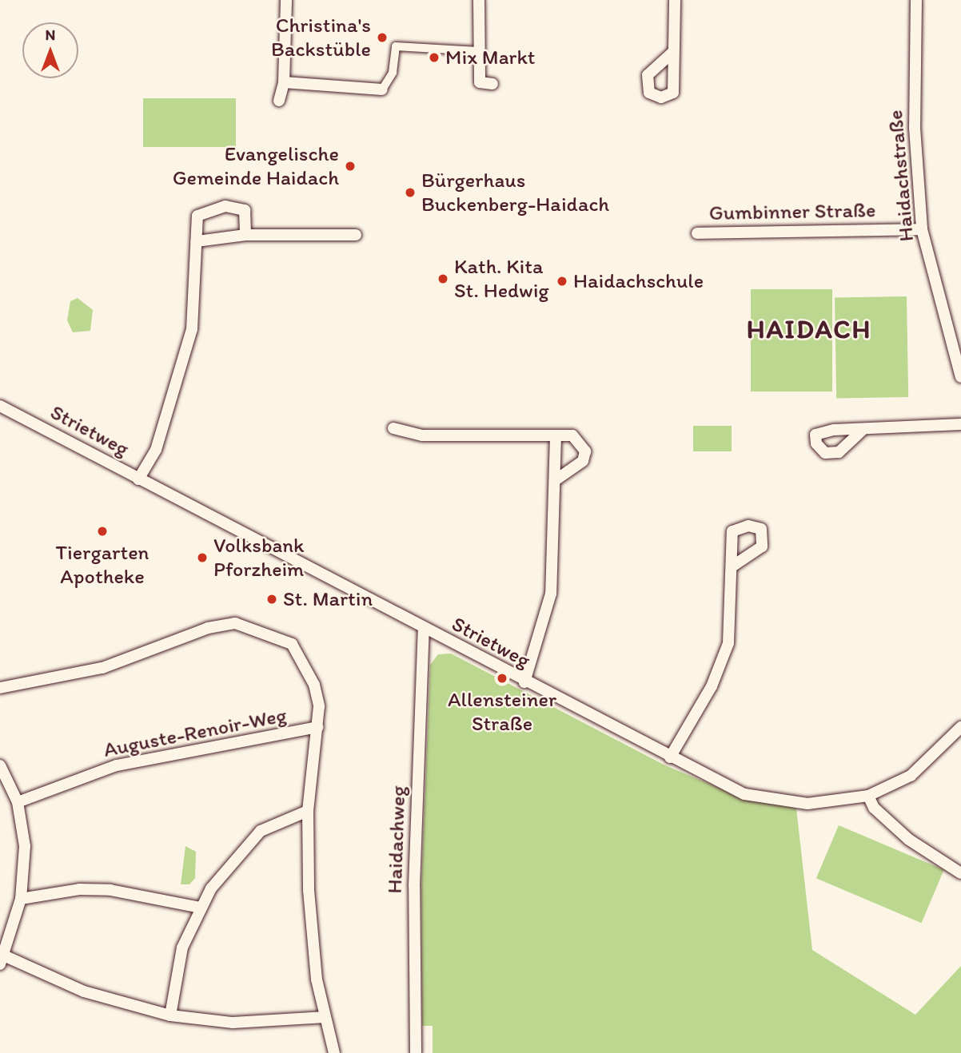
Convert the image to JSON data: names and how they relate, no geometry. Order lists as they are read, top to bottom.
{
  "streets": {
    "street": [
      "Haidachstraße",
      "Gumbinner Straße",
      "Strietweg",
      "Auguste-Renoir-Weg",
      "Haidachweg"
    ]
  },
  "crossings": [
    ["Haidachstraße", "Gumbinner Straße"],
    ["Strietweg", "Haidachweg"]
  ],
  "districts": ["HAIDACH"],
  "places": [
    "Christina's Backstüble",
    "Mix Markt",
    "Evangelische Gemeinde Haidach",
    "Bürgerhaus Buckenberg-Haidach",
    "Kath. Kita St. Hedwig",
    "Haidachschule",
    "Tiergarten Apotheke",
    "Volksbank Pforzheim",
    "St. Martin",
    "Allensteiner Straße"
  ],
  "north": "top"
}
